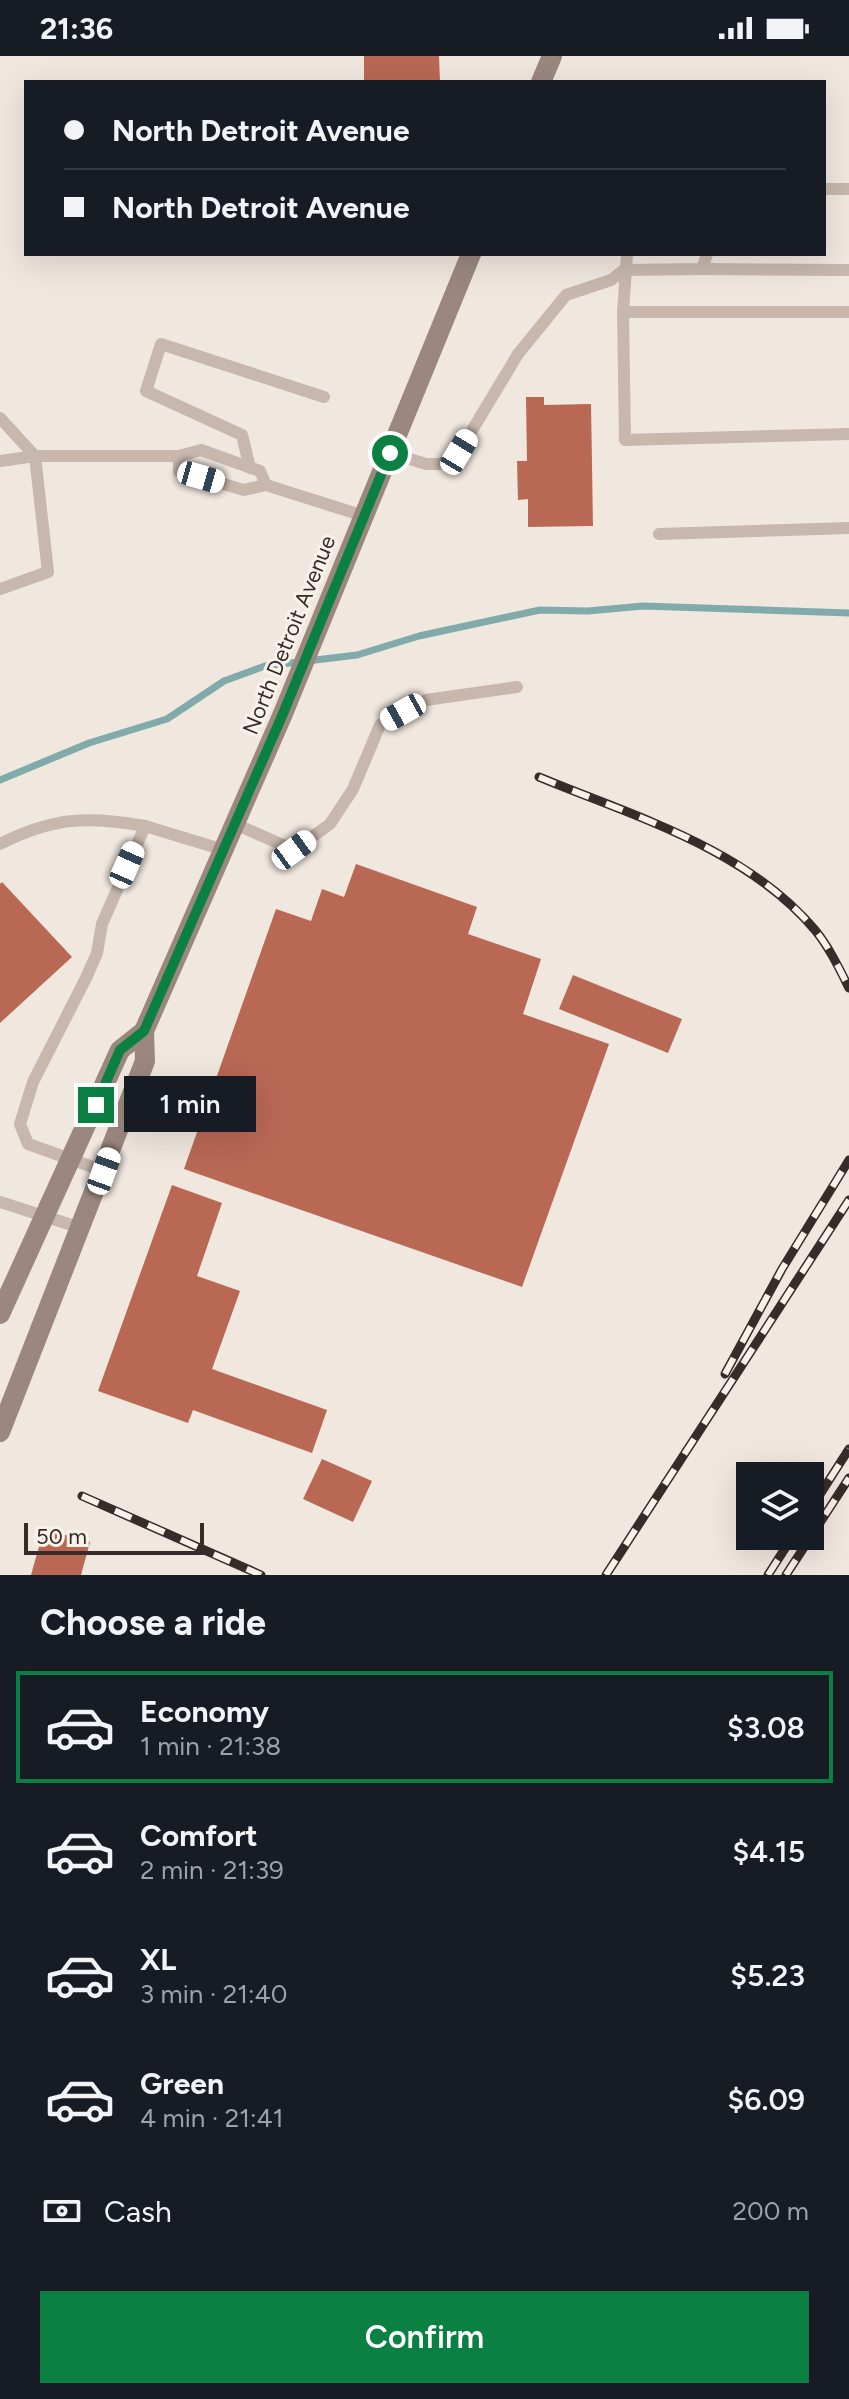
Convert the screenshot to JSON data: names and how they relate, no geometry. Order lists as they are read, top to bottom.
{
  "streets": {
    "main road": ["North Detroit Avenue"]
  },
  "scale_bar": "50 m",
  "page": {
    "status": "21:36",
    "banner": ["North Detroit Avenue", "North Detroit Avenue"],
    "bubble": "1 min",
    "scale": "50 m",
    "heading": "Choose a ride",
    "list": [
      {
        "name": "Economy",
        "note": "1 min · 21:38",
        "value": "$3.08"
      },
      {
        "name": "Comfort",
        "note": "2 min · 21:39",
        "value": "$4.15"
      },
      {
        "name": "XL",
        "note": "3 min · 21:40",
        "value": "$5.23"
      },
      {
        "name": "Green",
        "note": "4 min · 21:41",
        "value": "$6.09"
      }
    ],
    "pay": ["Cash", "200 m"],
    "buttons": "Confirm"
  }
}
